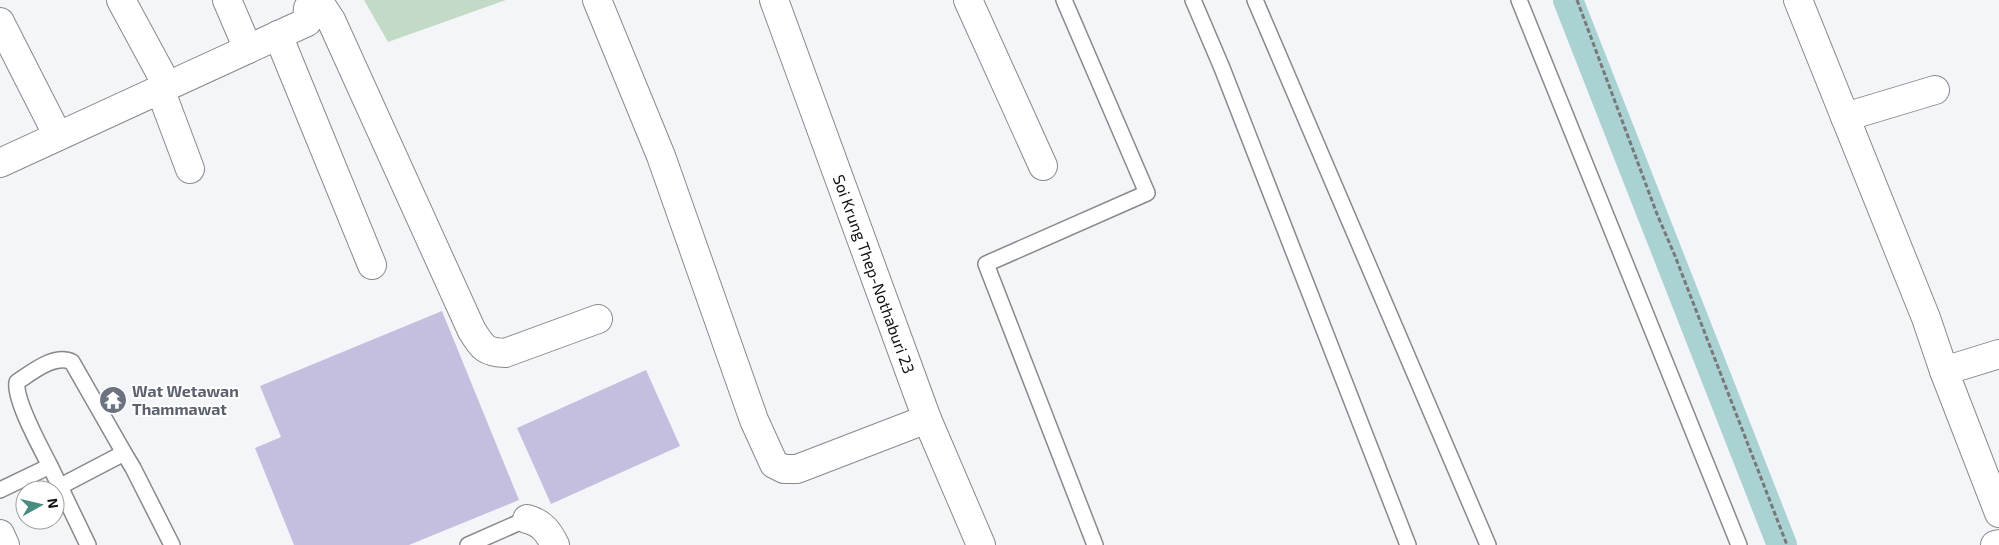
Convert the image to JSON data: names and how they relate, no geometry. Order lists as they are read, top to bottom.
{
  "streets": {
    "street": ["Soi Krung Thep-Nothaburi 23"]
  },
  "places": {
    "temple": ["Wat Wetawan Thammawat"]
  },
  "north": "right"
}
